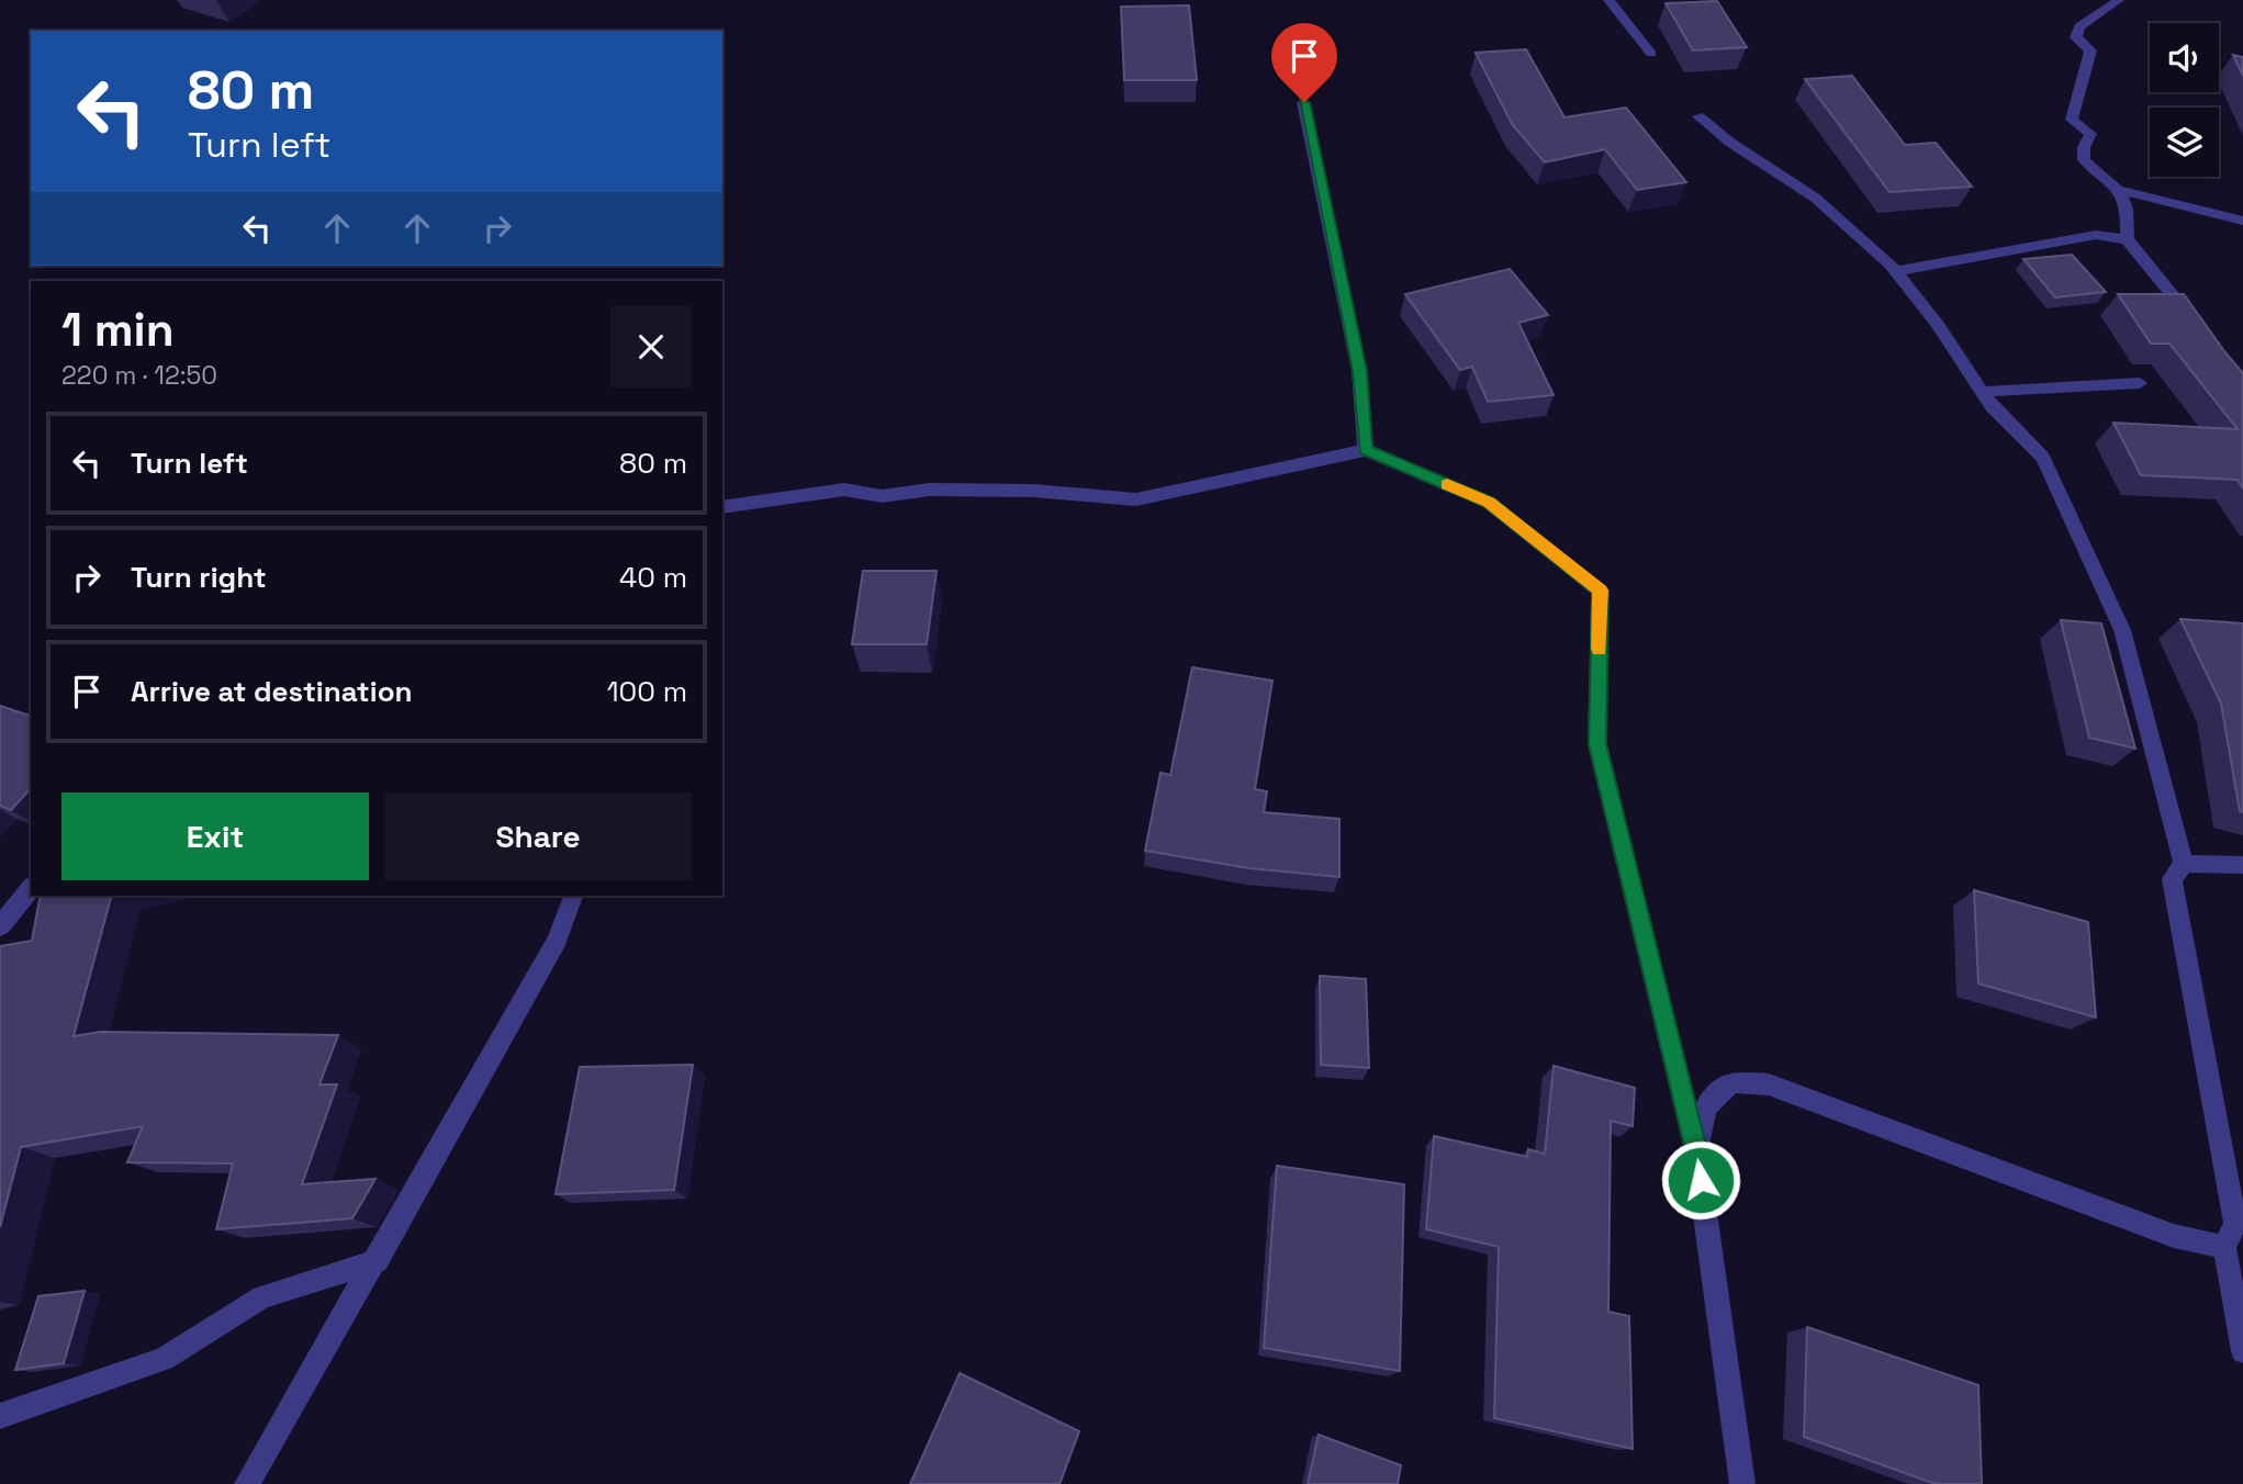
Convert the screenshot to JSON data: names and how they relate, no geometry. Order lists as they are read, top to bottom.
{
  "page": {
    "turn": ["80 m", "Turn left"],
    "heading": ["1 min", "220 m · 12:50"],
    "list": [
      {
        "name": "Turn left",
        "value": "80 m"
      },
      {
        "name": "Turn right",
        "value": "40 m"
      },
      {
        "name": "Arrive at destination",
        "value": "100 m"
      }
    ],
    "buttons": ["Exit", "Share"]
  }
}
